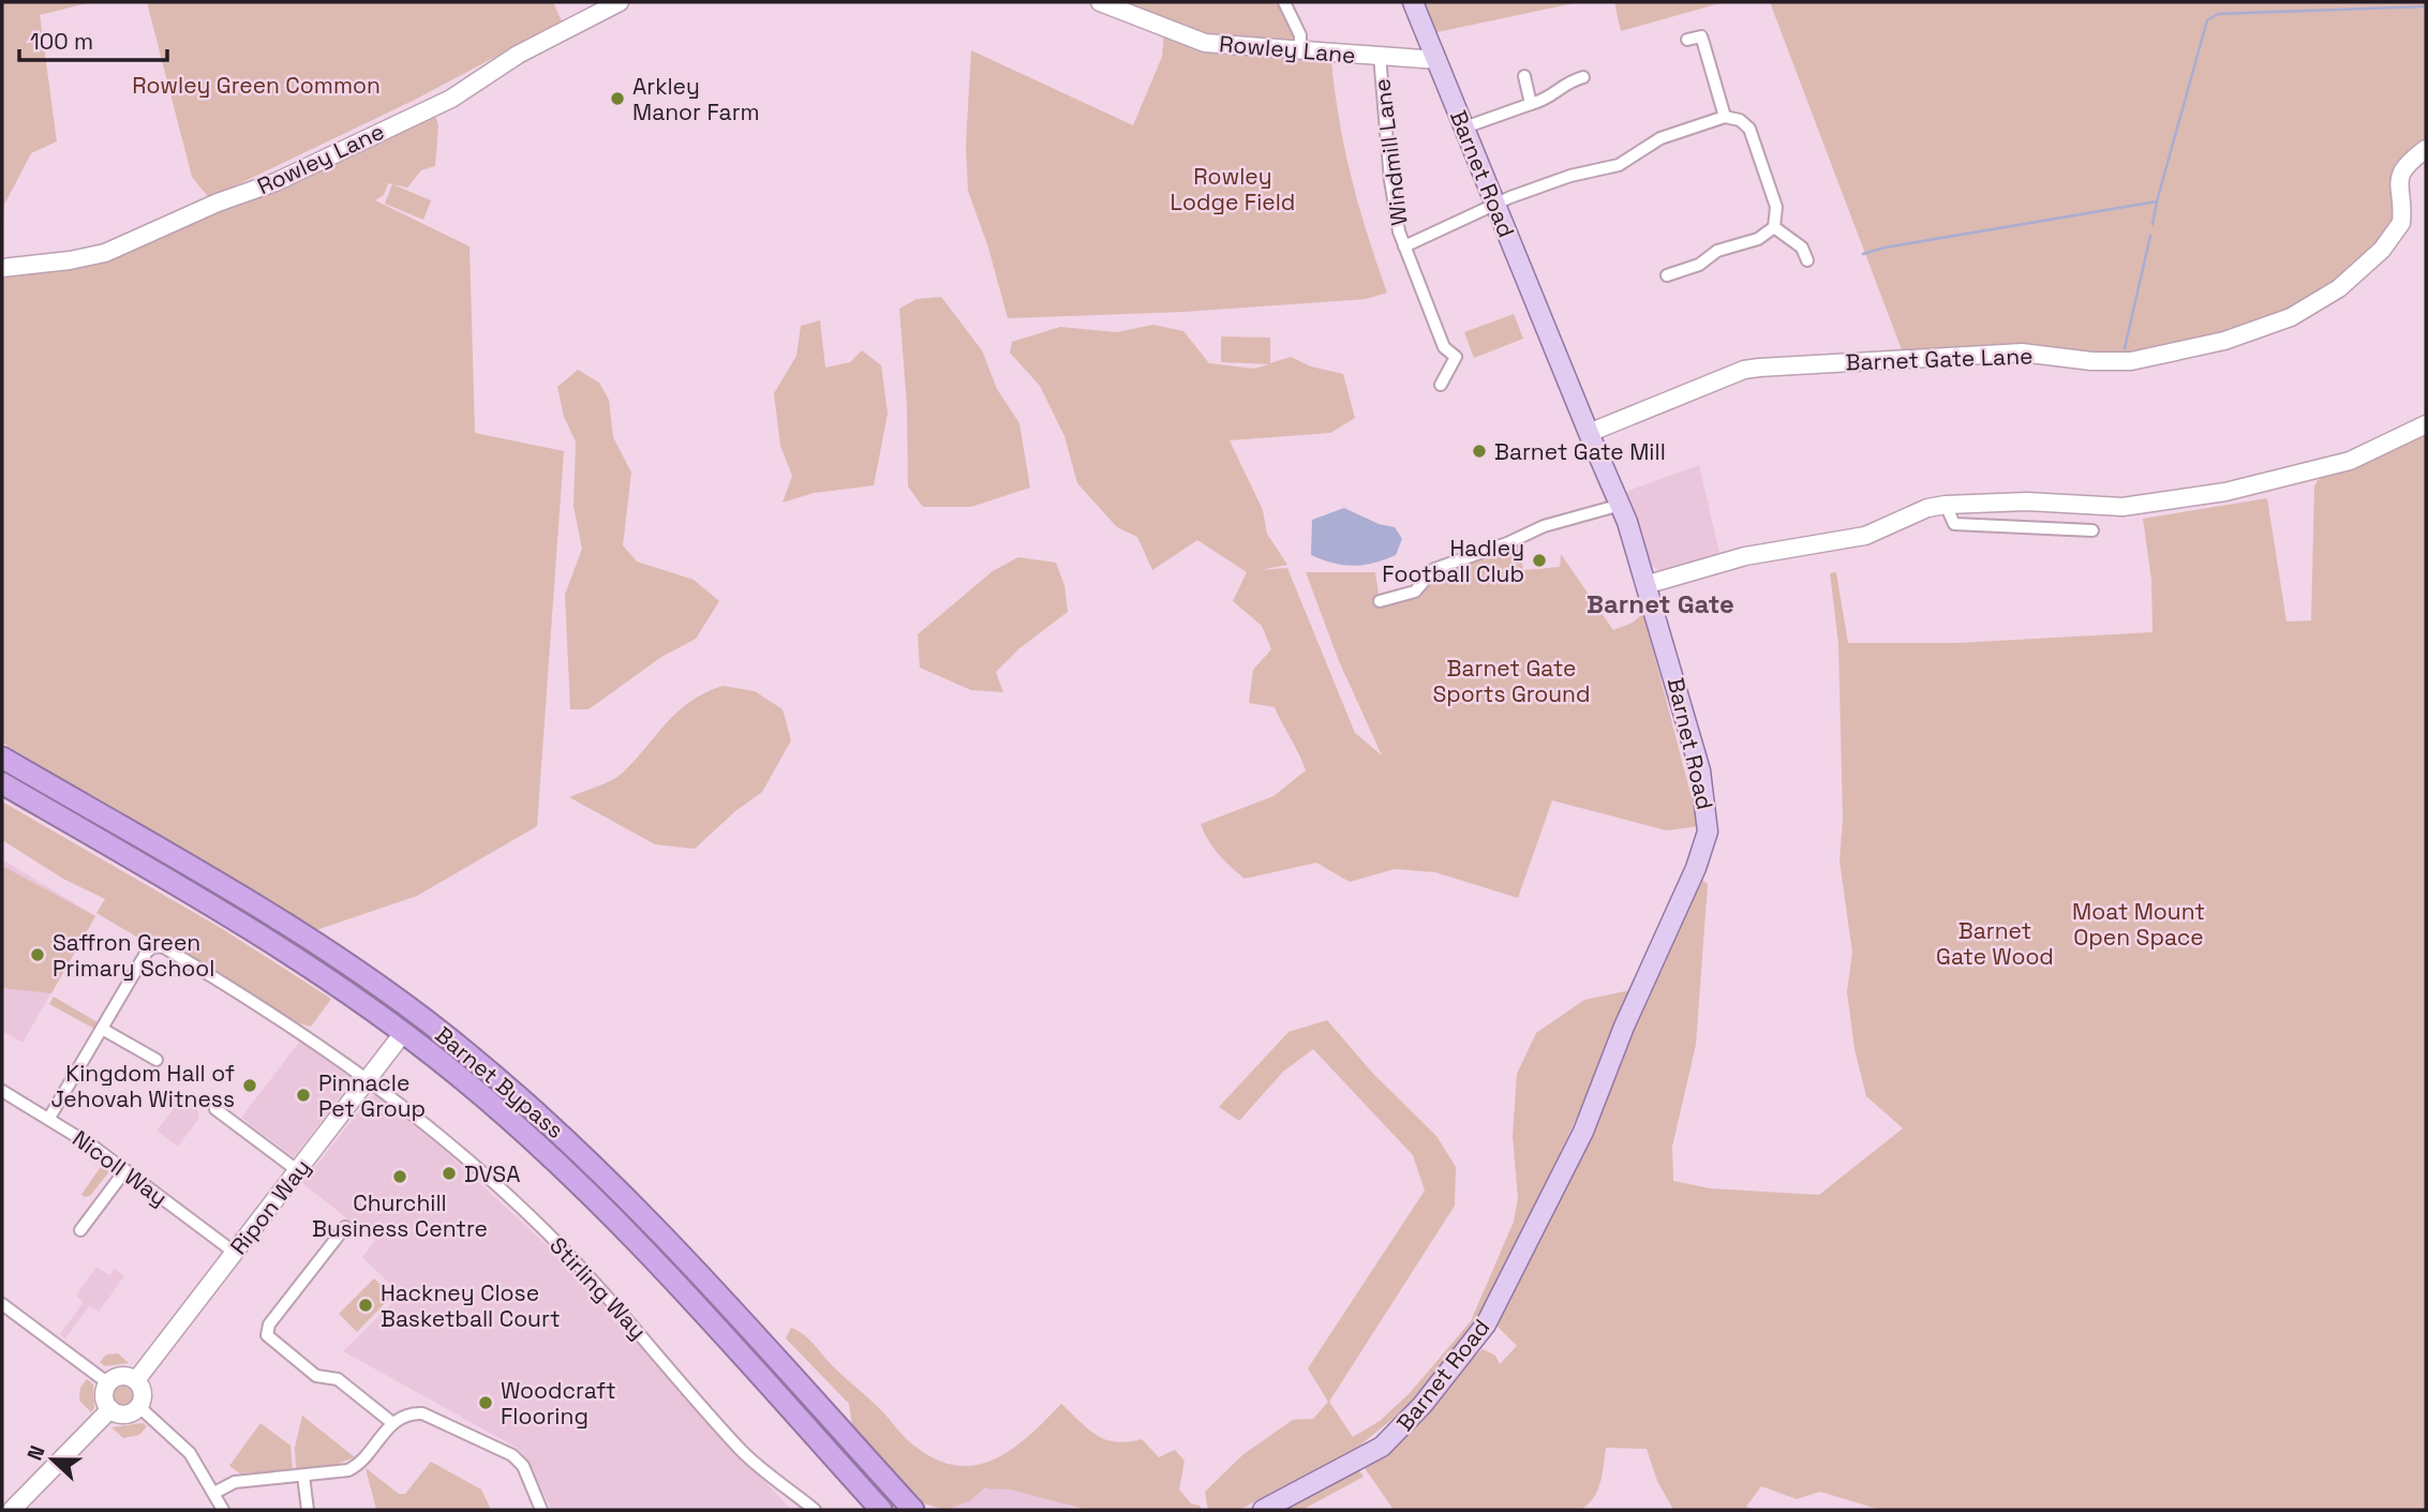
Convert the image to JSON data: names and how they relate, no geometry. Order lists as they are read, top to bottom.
{
  "streets": {
    "highway": ["Barnet Bypass"],
    "main road": ["Barnet Road"],
    "street": [
      "Rowley Lane",
      "Windmill Lane",
      "Barnet Gate Lane",
      "Nicoll Way",
      "Ripon Way",
      "Stirling Way"
    ]
  },
  "crossings": [
    ["Rowley Lane", "Windmill Lane"],
    ["Rowley Lane", "Barnet Road"],
    ["Windmill Lane", "Barnet Road"],
    ["Barnet Road", "Barnet Gate Lane"],
    ["Barnet Bypass", "Ripon Way"],
    ["Nicoll Way", "Ripon Way"],
    ["Ripon Way", "Stirling Way"]
  ],
  "districts": ["Barnet Gate"],
  "parks": [
    "Rowley Green Common",
    "Rowley Lodge Field",
    "Barnet Gate Sports Ground",
    "Moat Mount Open Space",
    "Barnet Gate Wood"
  ],
  "places": [
    "Arkley Manor Farm",
    "Barnet Gate Mill",
    "Hadley Football Club",
    "Saffron Green Primary School",
    "Kingdom Hall of Jehovah Witness",
    "Pinnacle Pet Group",
    "DVSA",
    "Churchill Business Centre",
    "Hackney Close Basketball Court",
    "Woodcraft Flooring"
  ],
  "scale_bar": "100 m",
  "north": "left"
}
